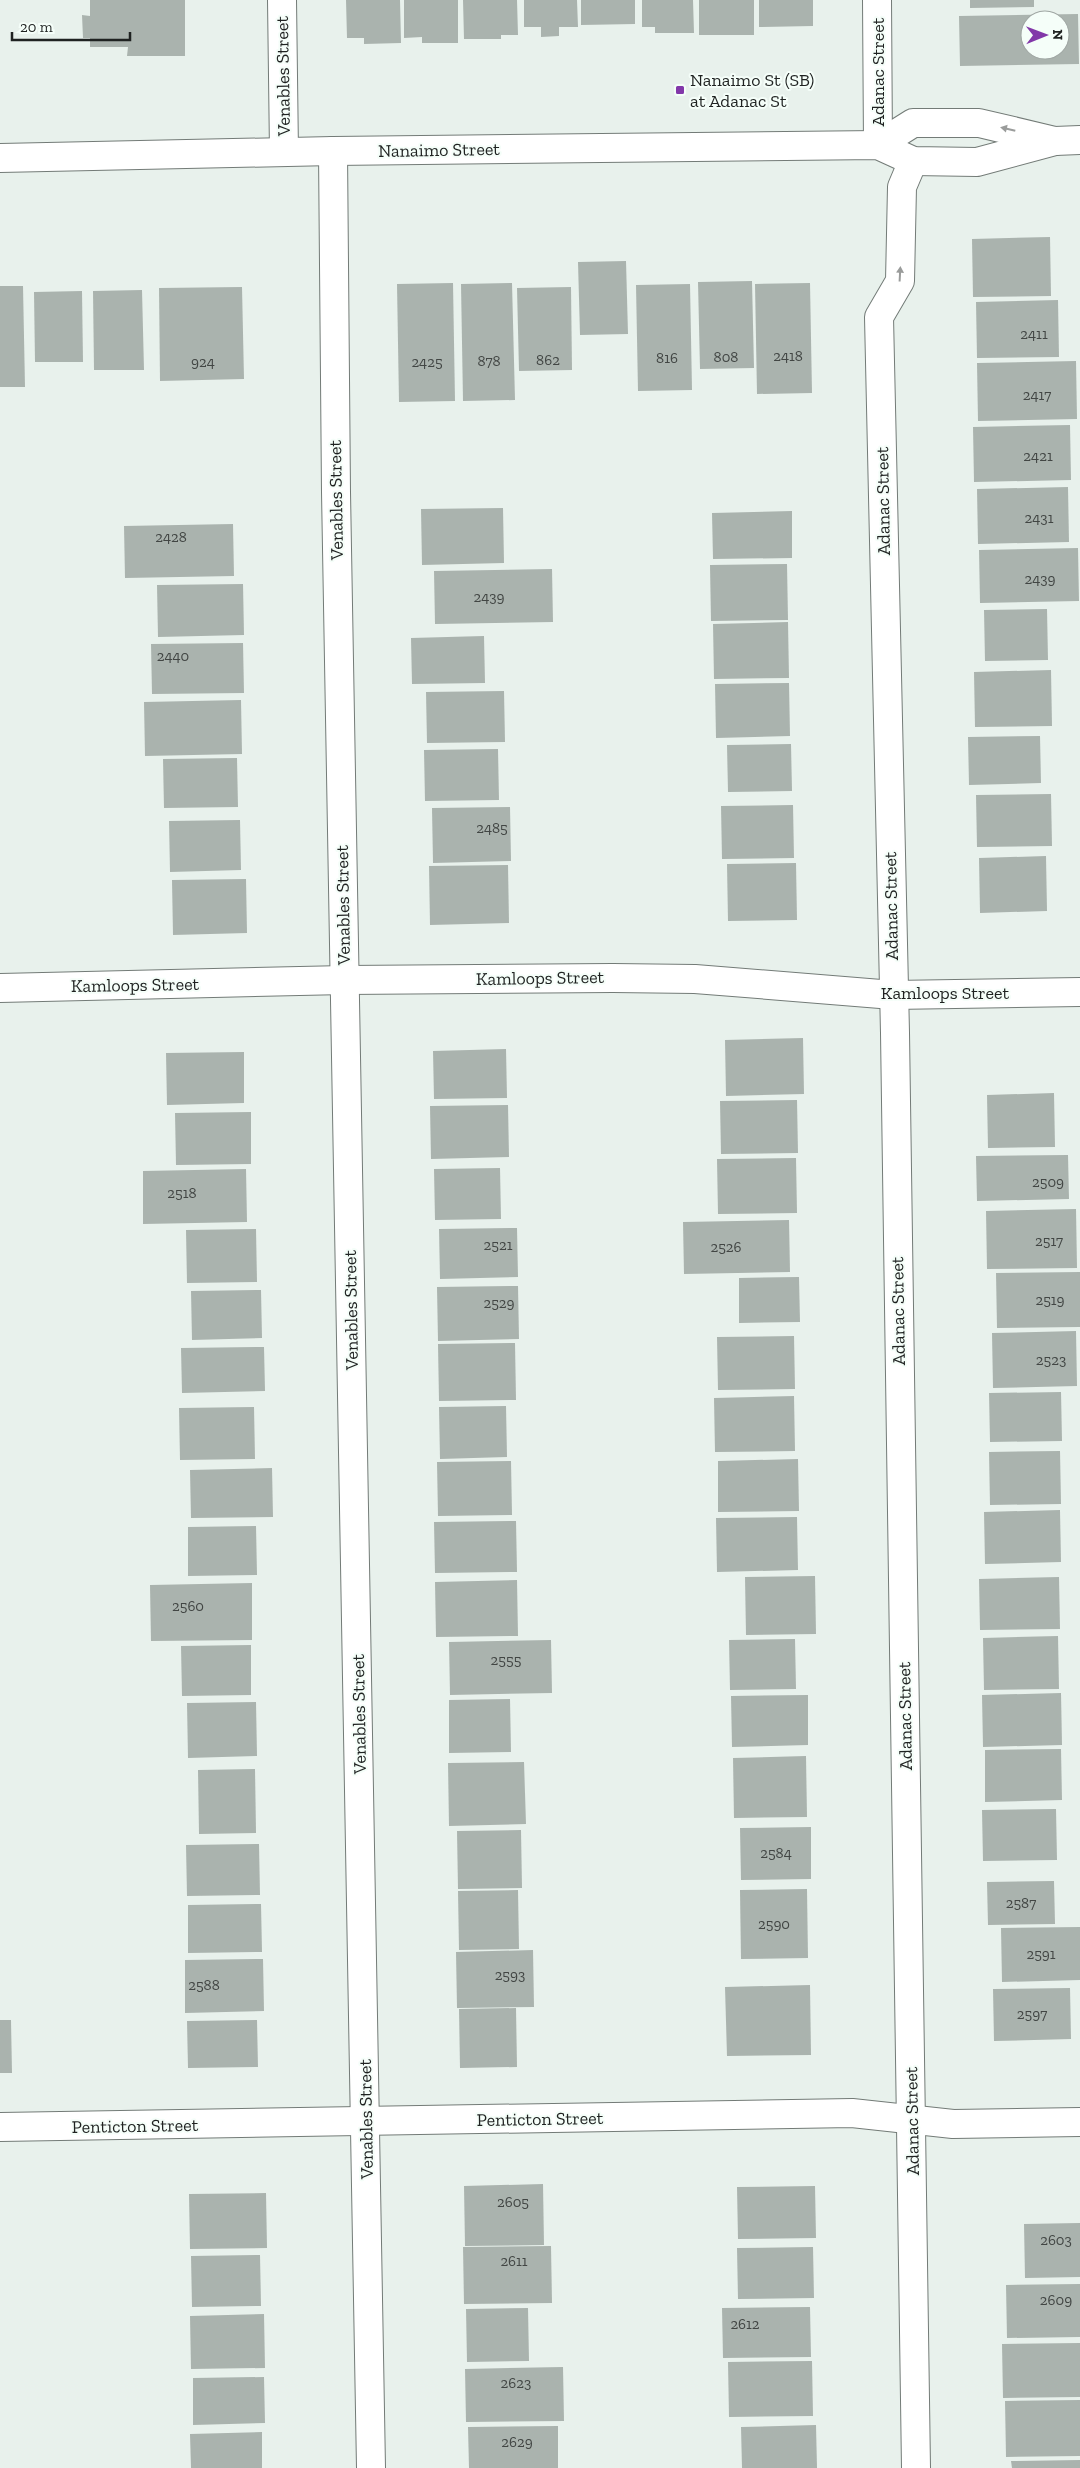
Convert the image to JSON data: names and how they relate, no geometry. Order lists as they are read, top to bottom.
{
  "streets": {
    "street": [
      "Adanac Street",
      "Venables Street",
      "Nanaimo Street",
      "Kamloops Street",
      "Penticton Street"
    ]
  },
  "crossings": [
    ["Adanac Street", "Nanaimo Street"],
    ["Adanac Street", "Kamloops Street"],
    ["Adanac Street", "Penticton Street"],
    ["Venables Street", "Nanaimo Street"],
    ["Venables Street", "Kamloops Street"],
    ["Venables Street", "Penticton Street"]
  ],
  "places": {
    "transit": ["Nanaimo St (SB) at Adanac St"]
  },
  "house_numbers": [
    "2411",
    "2418",
    "808",
    "816",
    "862",
    "878",
    "924",
    "2425",
    "2417",
    "2421",
    "2431",
    "2428",
    "2439",
    "2439",
    "2440",
    "2485",
    "2509",
    "2518",
    "2517",
    "2521",
    "2526",
    "2519",
    "2529",
    "2523",
    "2560",
    "2555",
    "2584",
    "2587",
    "2590",
    "2591",
    "2593",
    "2588",
    "2597",
    "2605",
    "2603",
    "2611",
    "2609",
    "2612",
    "2623",
    "2629"
  ],
  "scale_bar": "20 m",
  "north": "right"
}
